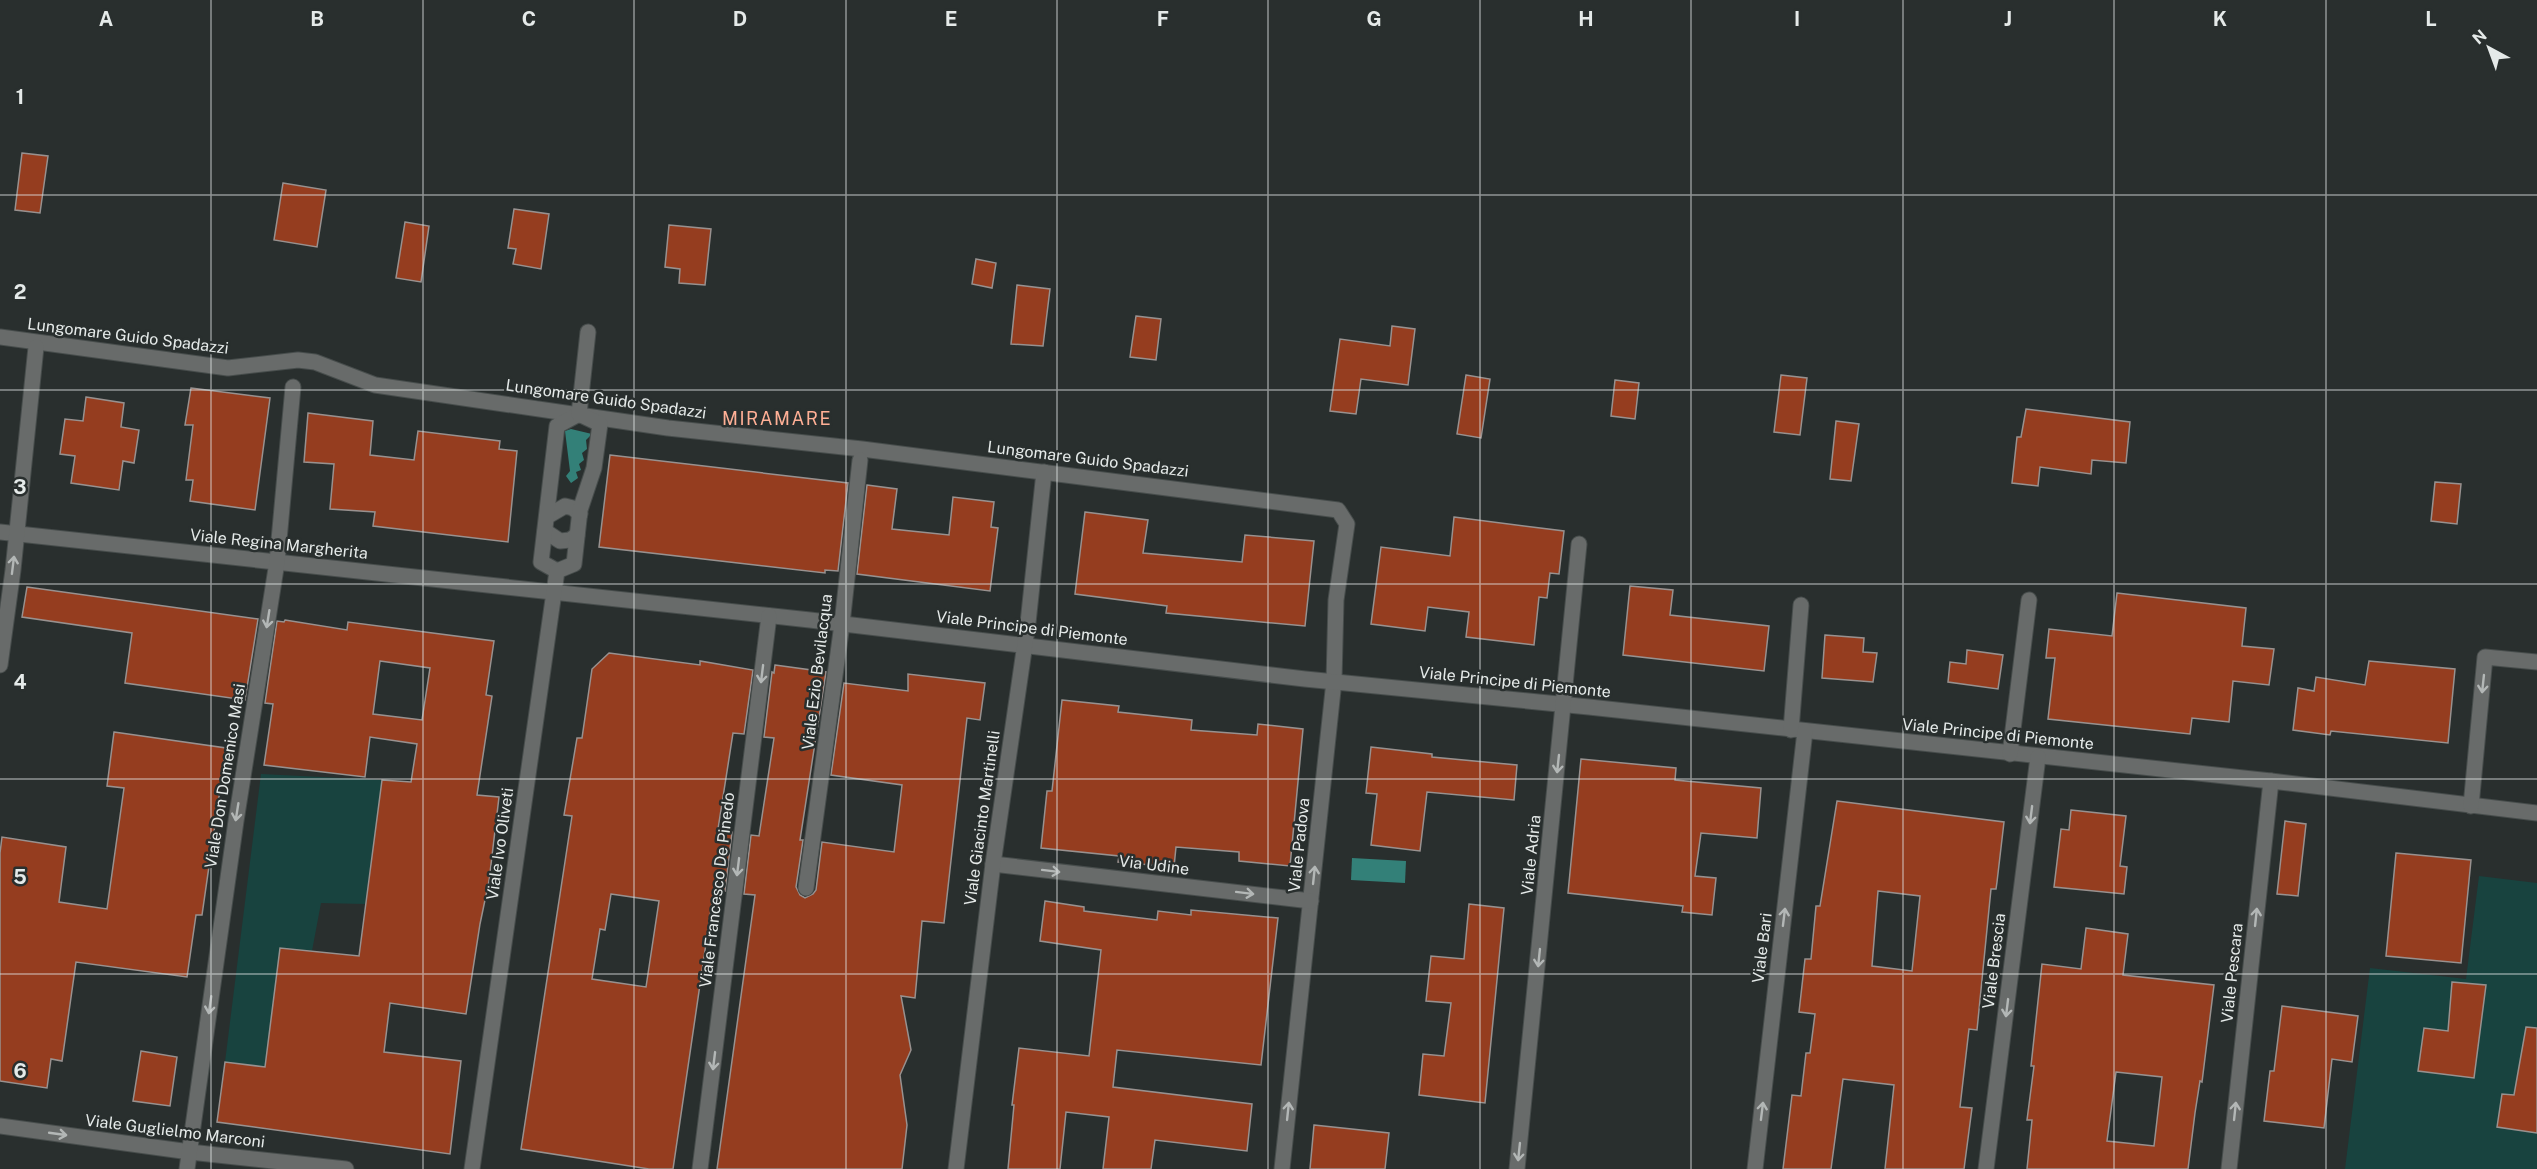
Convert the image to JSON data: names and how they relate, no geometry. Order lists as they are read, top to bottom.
{
  "streets": {
    "street": [
      "Lungomare Guido Spadazzi",
      "Viale Regina Margherita",
      "Viale Principe di Piemonte",
      "Viale Ezio Bevilacqua",
      "Viale Don Domenico Masi",
      "Viale Giacinto Martinelli",
      "Viale Ivo Oliveti",
      "Viale Padova",
      "Viale Adria",
      "Via Udine",
      "Viale Francesco De Pinedo",
      "Viale Bari",
      "Viale Brescia",
      "Viale Pescara",
      "Viale Guglielmo Marconi"
    ]
  },
  "crossings": [
    ["Lungomare Guido Spadazzi", "Viale Giacinto Martinelli"],
    ["Lungomare Guido Spadazzi", "Viale Padova"],
    ["Viale Regina Margherita", "Viale Principe di Piemonte"],
    ["Viale Regina Margherita", "Viale Don Domenico Masi"],
    ["Viale Regina Margherita", "Viale Ivo Oliveti"],
    ["Viale Principe di Piemonte", "Viale Ezio Bevilacqua"],
    ["Viale Principe di Piemonte", "Viale Giacinto Martinelli"],
    ["Viale Principe di Piemonte", "Viale Ivo Oliveti"],
    ["Viale Principe di Piemonte", "Viale Padova"],
    ["Viale Principe di Piemonte", "Viale Adria"],
    ["Viale Principe di Piemonte", "Viale Francesco De Pinedo"],
    ["Viale Principe di Piemonte", "Viale Bari"],
    ["Viale Principe di Piemonte", "Viale Brescia"],
    ["Viale Principe di Piemonte", "Viale Pescara"],
    ["Viale Don Domenico Masi", "Viale Guglielmo Marconi"],
    ["Viale Giacinto Martinelli", "Via Udine"],
    ["Viale Padova", "Via Udine"]
  ],
  "one_way": [
    "Viale Don Domenico Masi",
    "Viale Padova",
    "Viale Adria",
    "Via Udine",
    "Viale Francesco De Pinedo",
    "Viale Bari",
    "Viale Brescia",
    "Viale Pescara",
    "Viale Guglielmo Marconi"
  ],
  "districts": ["MIRAMARE"],
  "north": "top left",
  "grid": {
    "columns": [
      "A",
      "B",
      "C",
      "D",
      "E",
      "F",
      "G",
      "H",
      "I",
      "J",
      "K",
      "L"
    ],
    "rows": [
      "1",
      "2",
      "3",
      "4",
      "5",
      "6"
    ]
  }
}
